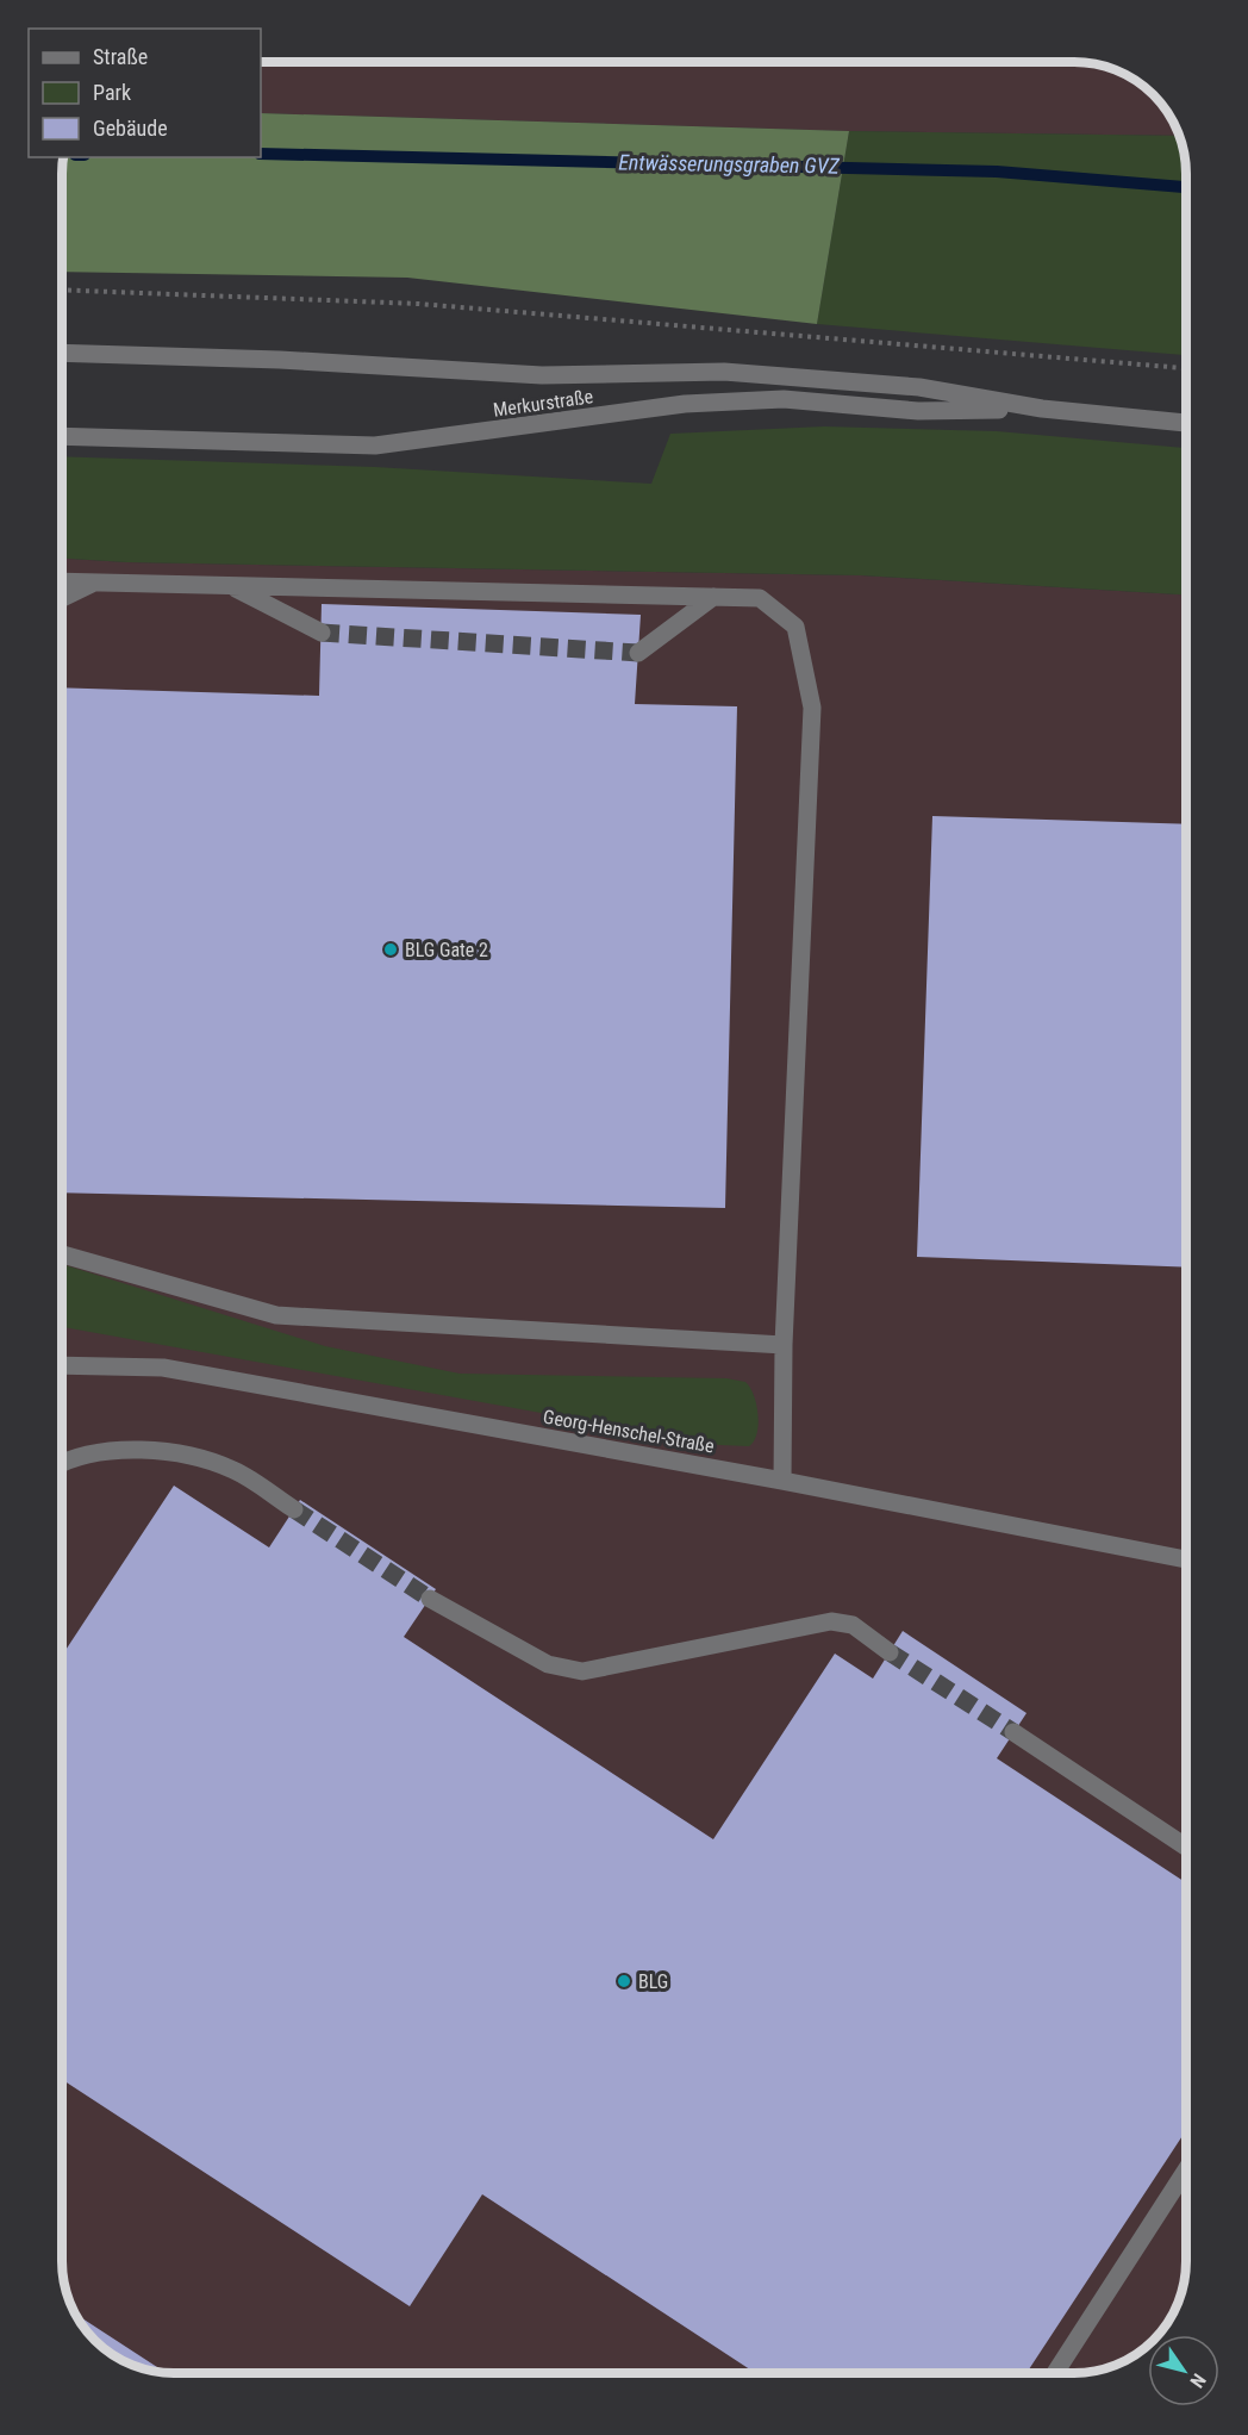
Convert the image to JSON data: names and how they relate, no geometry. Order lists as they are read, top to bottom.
{
  "streets": {
    "street": ["Merkurstraße", "Georg-Henschel-Straße"]
  },
  "water": ["Entwässerungsgraben GVZ"],
  "places": ["BLG Gate 2", "BLG"],
  "legend": ["Straße", "Park", "Gebäude"],
  "north": "bottom right"
}
